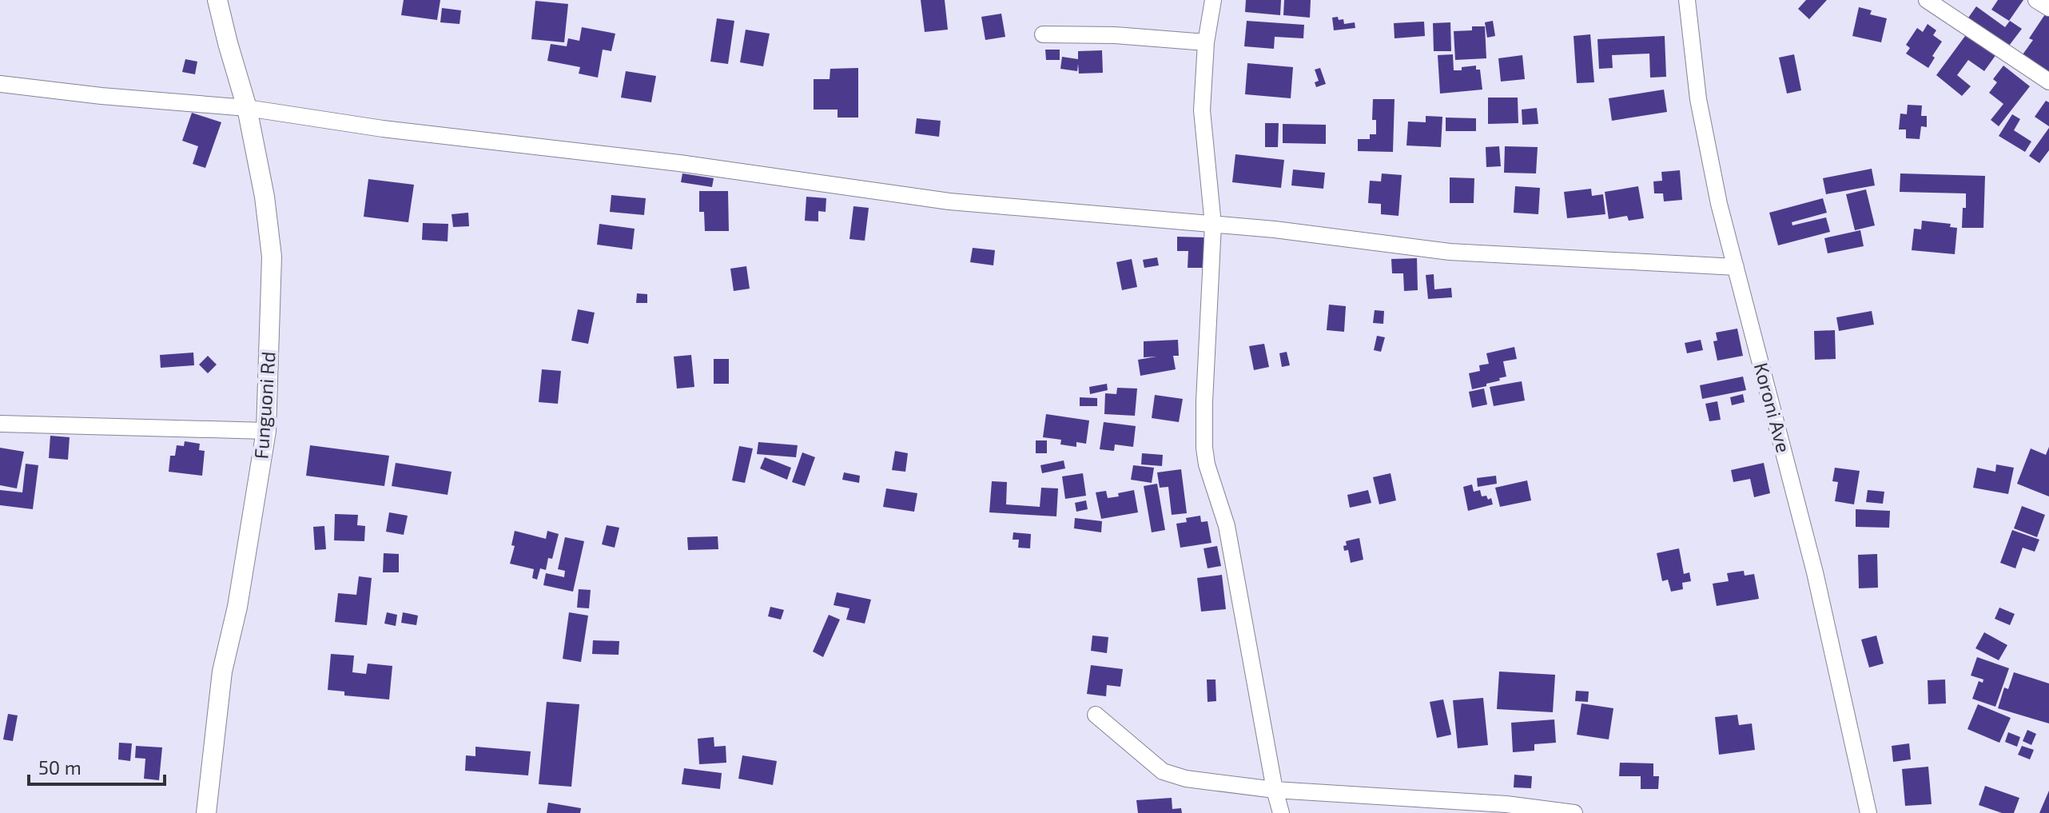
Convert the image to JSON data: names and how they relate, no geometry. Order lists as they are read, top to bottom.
{
  "streets": {
    "street": ["Funguoni Rd", "Koroni Ave"]
  },
  "scale_bar": "50 m"
}
